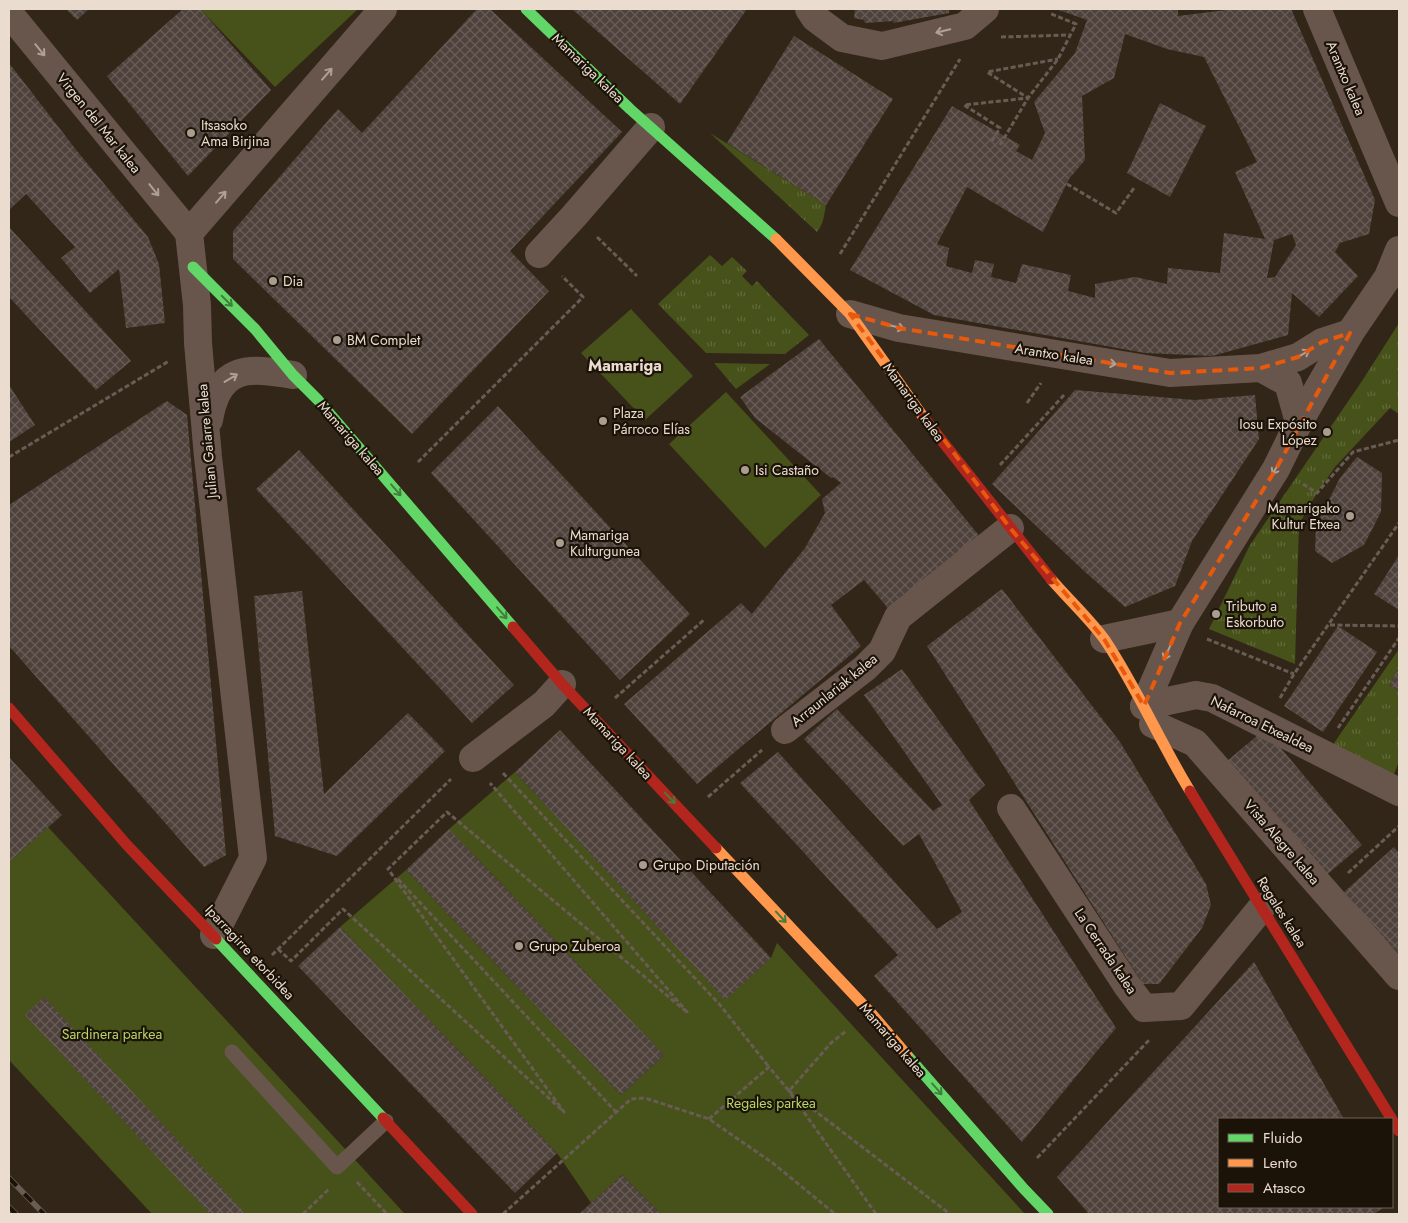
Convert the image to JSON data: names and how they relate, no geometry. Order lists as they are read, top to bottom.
{
  "streets": {
    "street": [
      "Mamariga kalea",
      "Arantxo kalea",
      "Virgen del Mar kalea",
      "Julian Gaiarre kalea",
      "Arraunlariak kalea",
      "Nafarroa Etxealdea",
      "Vista Alegre kalea",
      "Regales kalea",
      "La Cerrada kalea",
      "Iparragirre etorbidea"
    ]
  },
  "crossings": [
    ["Mamariga kalea", "Arantxo kalea"],
    ["Mamariga kalea", "Julian Gaiarre kalea"],
    ["Mamariga kalea", "Arraunlariak kalea"],
    ["Mamariga kalea", "Nafarroa Etxealdea"],
    ["Mamariga kalea", "Vista Alegre kalea"],
    ["Mamariga kalea", "Regales kalea"],
    ["Virgen del Mar kalea", "Julian Gaiarre kalea"],
    ["Julian Gaiarre kalea", "Iparragirre etorbidea"],
    ["Nafarroa Etxealdea", "Vista Alegre kalea"],
    ["Nafarroa Etxealdea", "Regales kalea"],
    ["Vista Alegre kalea", "Regales kalea"]
  ],
  "one_way": ["Mamariga kalea", "Arantxo kalea", "Virgen del Mar kalea"],
  "districts": ["Mamariga"],
  "parks": ["Sardinera parkea", "Regales parkea"],
  "places": [
    "Itsasoko Ama Birjina",
    "Dia",
    "BM Complet",
    "Plaza Párroco Elías",
    "Iosu Expósito López",
    "Isi Castaño",
    "Mamarigako Kultur Etxea",
    "Mamariga Kulturgunea",
    "Tributo a Eskorbuto",
    "Grupo Diputación",
    "Grupo Zuberoa"
  ],
  "legend": ["Fluido", "Lento", "Atasco"]
}
